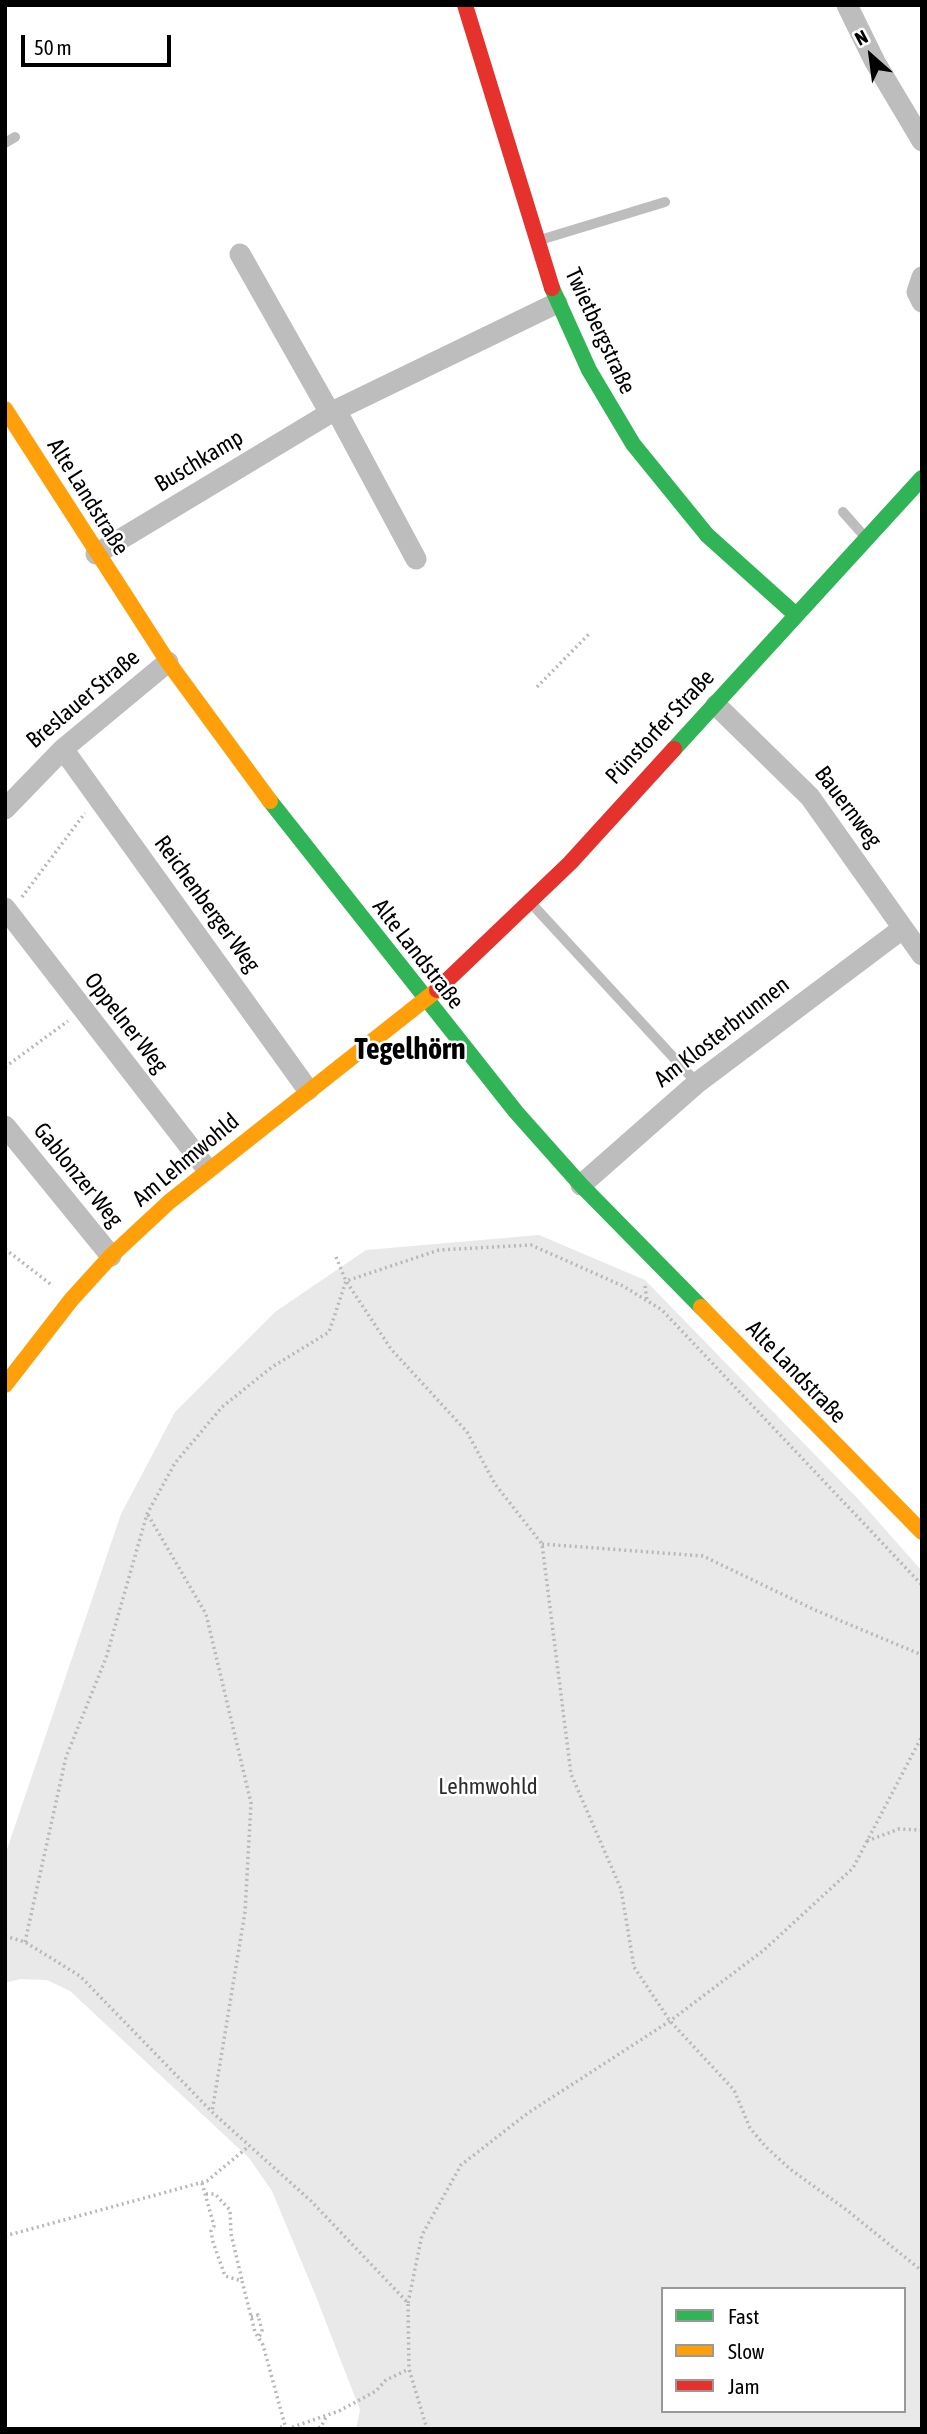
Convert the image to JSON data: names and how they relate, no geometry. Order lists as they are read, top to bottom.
{
  "streets": {
    "street": [
      "Twietbergstraße",
      "Buschkamp",
      "Alte Landstraße",
      "Breslauer Straße",
      "Pünstorfer Straße",
      "Bauernweg",
      "Reichenberger Weg",
      "Oppelner Weg",
      "Am Klosterbrunnen",
      "Am Lehmwohld",
      "Gablonzer Weg"
    ]
  },
  "crossings": [
    ["Twietbergstraße", "Buschkamp"],
    ["Twietbergstraße", "Pünstorfer Straße"],
    ["Buschkamp", "Alte Landstraße"],
    ["Alte Landstraße", "Breslauer Straße"],
    ["Alte Landstraße", "Pünstorfer Straße"],
    ["Alte Landstraße", "Am Klosterbrunnen"],
    ["Alte Landstraße", "Am Lehmwohld"],
    ["Breslauer Straße", "Reichenberger Weg"],
    ["Pünstorfer Straße", "Bauernweg"],
    ["Pünstorfer Straße", "Am Lehmwohld"],
    ["Bauernweg", "Am Klosterbrunnen"],
    ["Reichenberger Weg", "Am Lehmwohld"],
    ["Oppelner Weg", "Am Lehmwohld"],
    ["Am Lehmwohld", "Gablonzer Weg"]
  ],
  "districts": ["Tegelhörn"],
  "parks": ["Lehmwohld"],
  "legend": ["Fast", "Slow", "Jam"],
  "scale_bar": "50 m",
  "north": "top left"
}
